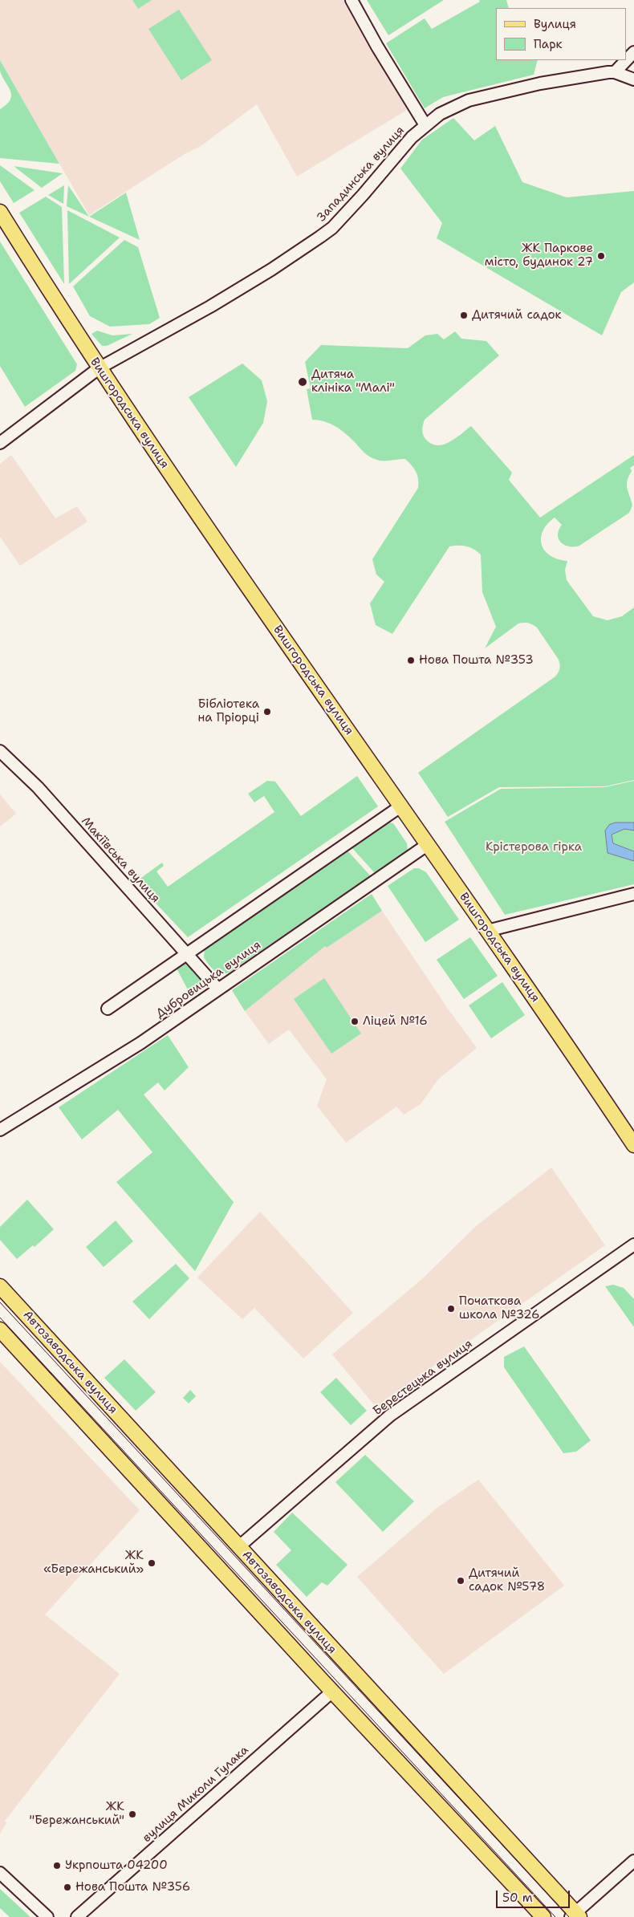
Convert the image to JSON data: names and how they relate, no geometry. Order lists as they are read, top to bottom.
{
  "streets": {
    "main road": ["Вишгородська вулиця", "Автозаводська вулиця"],
    "street": [
      "Западинська вулиця",
      "Макіївська вулиця",
      "Дубровицька вулиця",
      "Берестецька вулиця",
      "вулиця Миколи Гулака"
    ]
  },
  "crossings": [
    ["Западинська вулиця", "Вишгородська вулиця"],
    ["Вишгородська вулиця", "Дубровицька вулиця"],
    ["Макіївська вулиця", "Дубровицька вулиця"],
    ["Автозаводська вулиця", "Берестецька вулиця"]
  ],
  "parks": ["Крістерова гірка"],
  "places": [
    "ЖК Паркове місто, будинок 27",
    "Дитячий садок",
    "Дитяча клініка \"Малі\"",
    "Нова Пошта №353",
    "Бібліотека на Пріорці",
    "Ліцей №16",
    "Початкова школа №326",
    "ЖК «Бережанський»",
    "Дитячий садок №578",
    "ЖК \"Бережанський\"",
    "Укрпошта 04200",
    "Нова Пошта №356"
  ],
  "legend": ["Вулиця", "Парк"],
  "scale_bar": "50 m"
}
